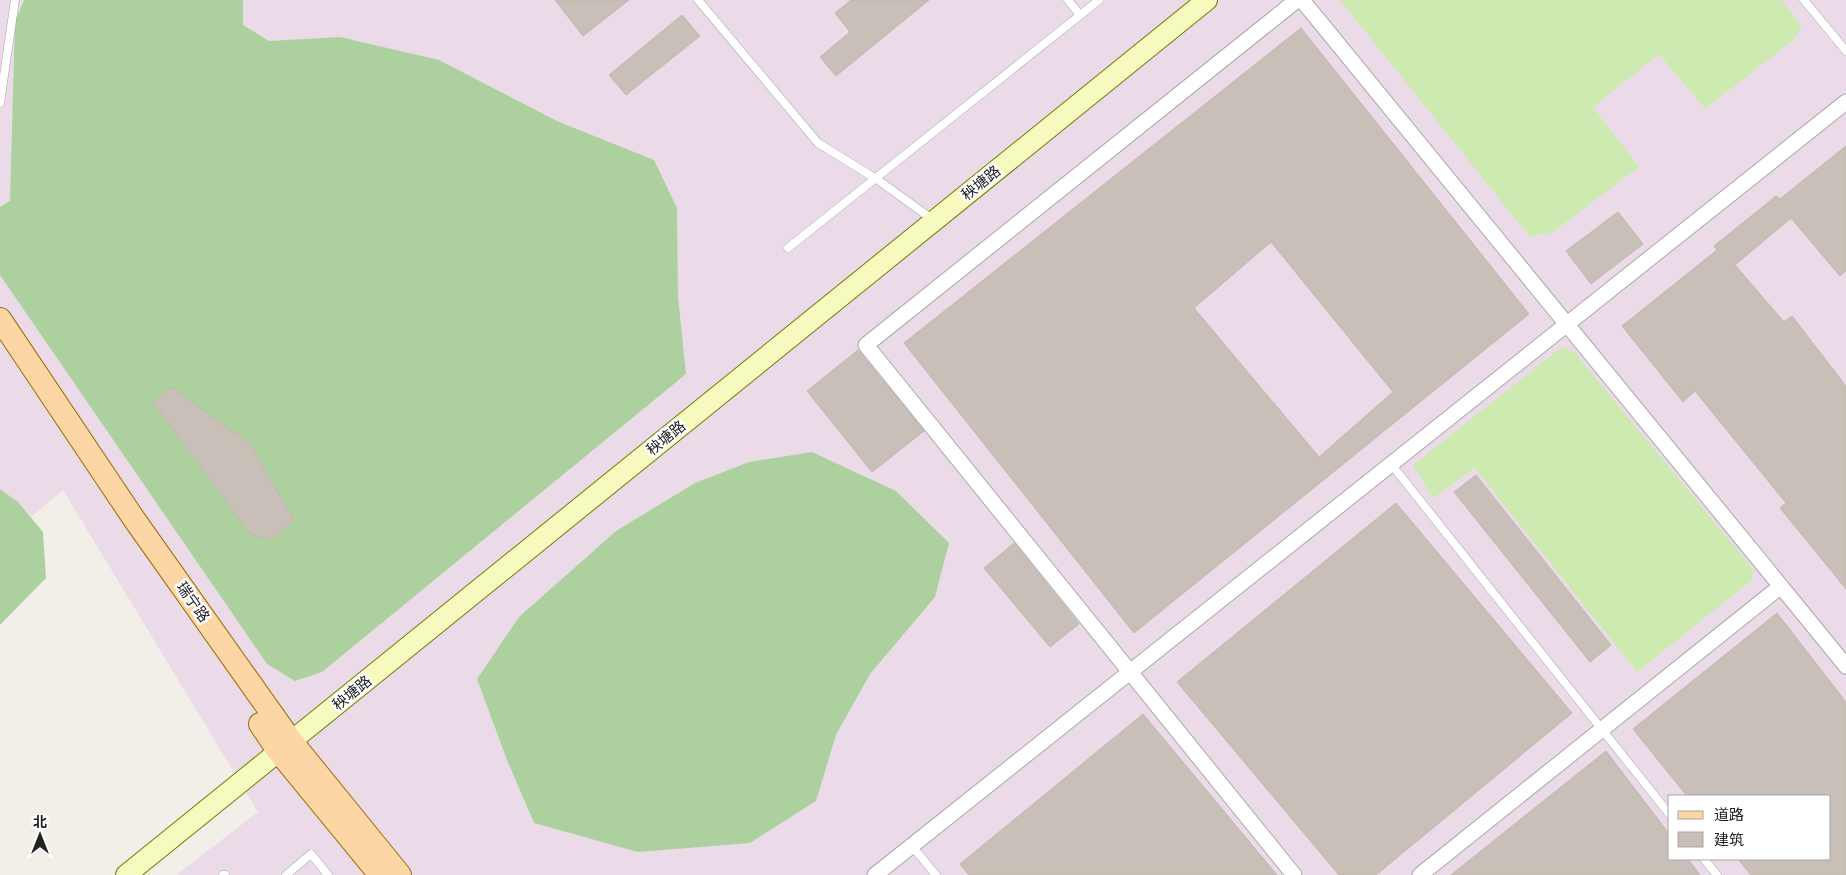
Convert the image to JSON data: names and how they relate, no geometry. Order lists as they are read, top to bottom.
{
  "streets": {
    "main road": ["秧塘路", "瑞宁路"]
  },
  "crossings": [
    ["秧塘路", "瑞宁路"]
  ],
  "legend": ["道路", "建筑"],
  "north": "top"
}
